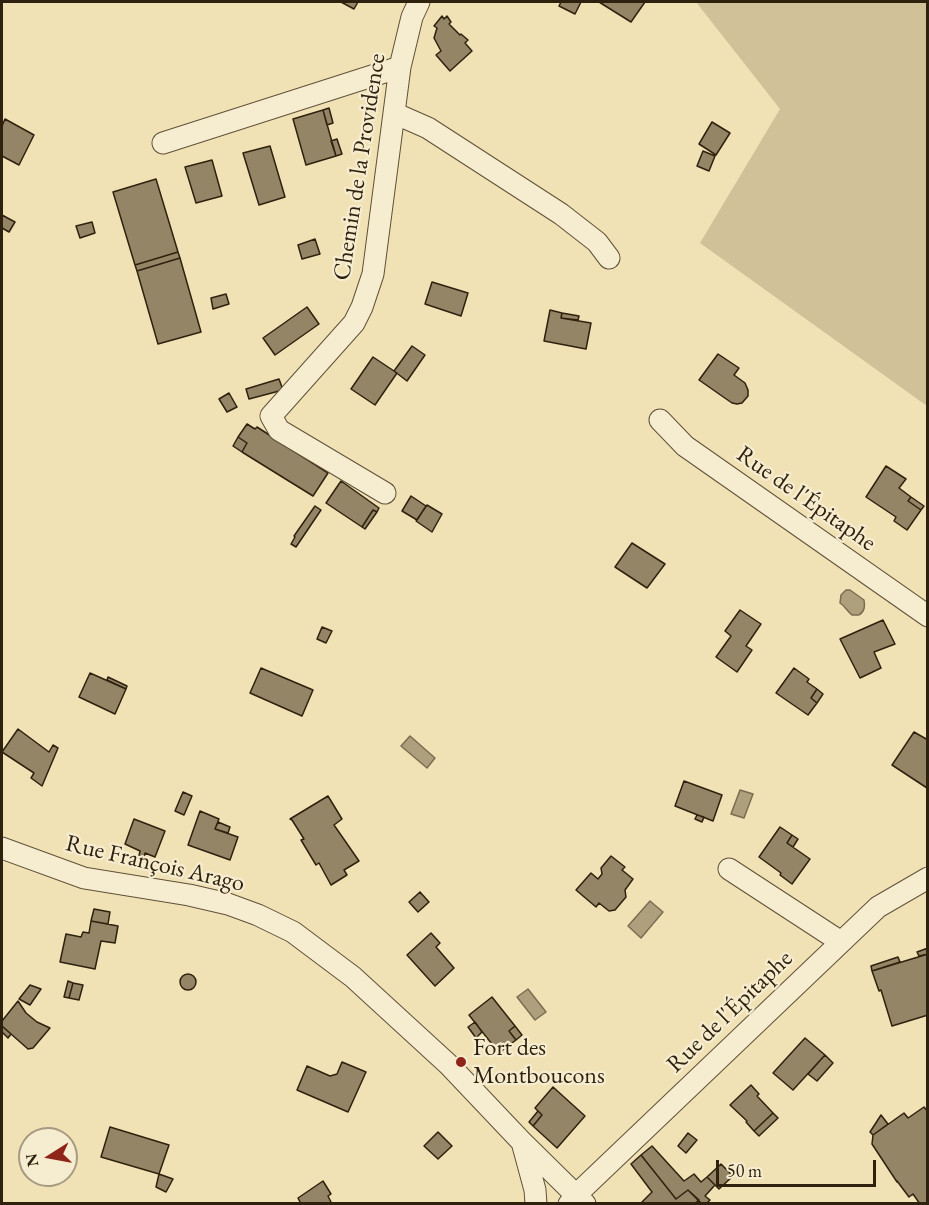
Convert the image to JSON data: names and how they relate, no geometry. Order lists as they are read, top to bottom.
{
  "streets": {
    "street": ["Chemin de la Providence", "Rue de l'Épitaphe", "Rue François Arago"]
  },
  "crossings": [
    ["Rue de l'Épitaphe", "Rue François Arago"]
  ],
  "places": ["Fort des Montboucons"],
  "scale_bar": "50 m",
  "north": "left"
}
